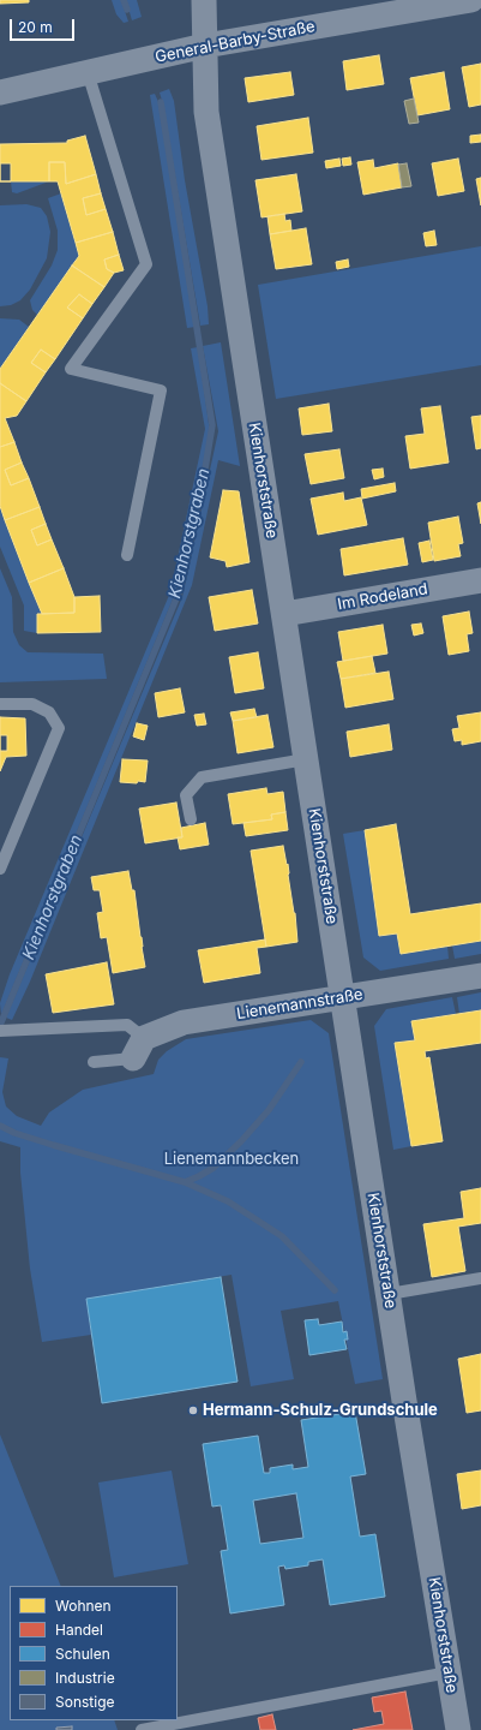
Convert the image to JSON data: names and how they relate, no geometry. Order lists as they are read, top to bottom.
{
  "streets": {
    "street": [
      "General-Barby-Straße",
      "Kienhorststraße",
      "Im Rodeland",
      "Lienemannstraße"
    ]
  },
  "crossings": [
    ["General-Barby-Straße", "Kienhorststraße"],
    ["Kienhorststraße", "Im Rodeland"],
    ["Kienhorststraße", "Lienemannstraße"]
  ],
  "water": ["Kienhorstgraben"],
  "parks": ["Lienemannbecken"],
  "places": ["Hermann-Schulz-Grundschule"],
  "legend": [
    "Wohnen",
    "Handel",
    "Schulen",
    "Industrie",
    "Sonstige"
  ],
  "scale_bar": "20 m"
}
